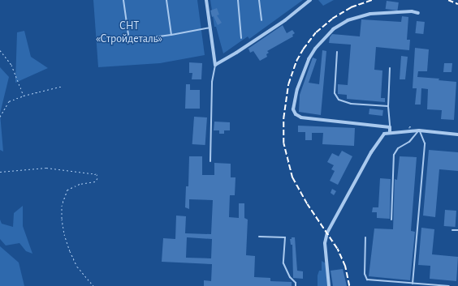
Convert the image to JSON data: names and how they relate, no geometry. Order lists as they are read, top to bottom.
{
  "parks": ["СНТ «Стройдеталь»"]
}
